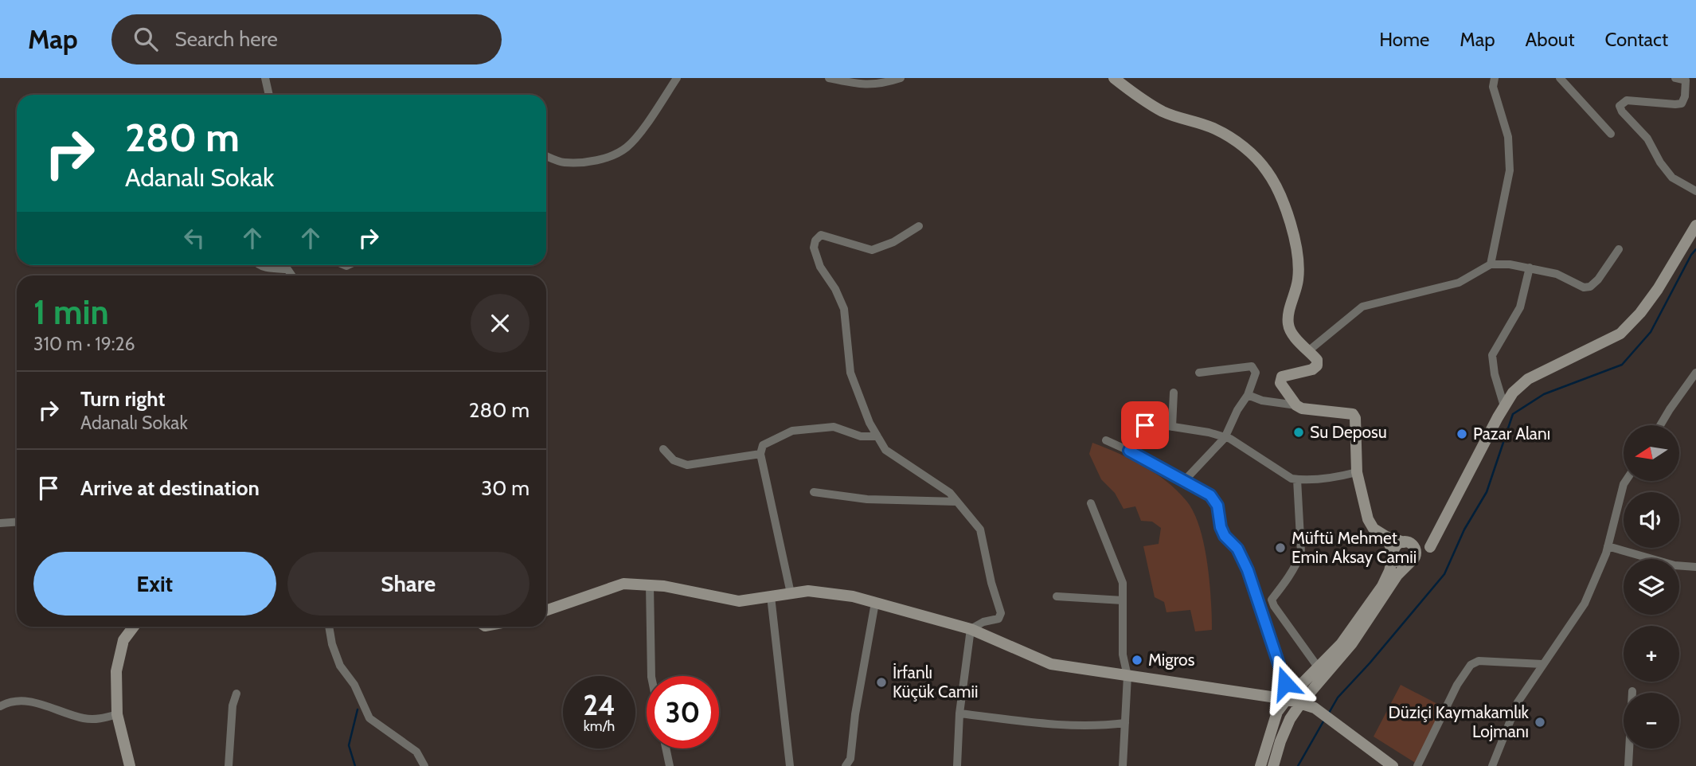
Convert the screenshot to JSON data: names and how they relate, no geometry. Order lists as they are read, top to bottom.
{
  "places": [
    "Su Deposu",
    "Pazar Alanı",
    "Müftü Mehmet Emin Aksay Camii",
    "Migros",
    "İrfanlı Küçük Camii",
    "Düziçi Kaymakamlık Lojmanı"
  ],
  "north": "left",
  "page": {
    "header": "Map",
    "search": "Search here",
    "nav": [
      "Home",
      "Map",
      "About",
      "Contact"
    ],
    "turn": ["280 m", "Adanalı Sokak"],
    "heading": ["1 min", "310 m · 19:26"],
    "list": [
      {
        "name": "Turn right",
        "note": "Adanalı Sokak",
        "value": "280 m"
      },
      {
        "name": "Arrive at destination",
        "value": "30 m"
      }
    ],
    "map_buttons": ["+", "−"],
    "buttons": ["Exit", "Share"],
    "speed": "24 km/h",
    "limit": "30"
  }
}
